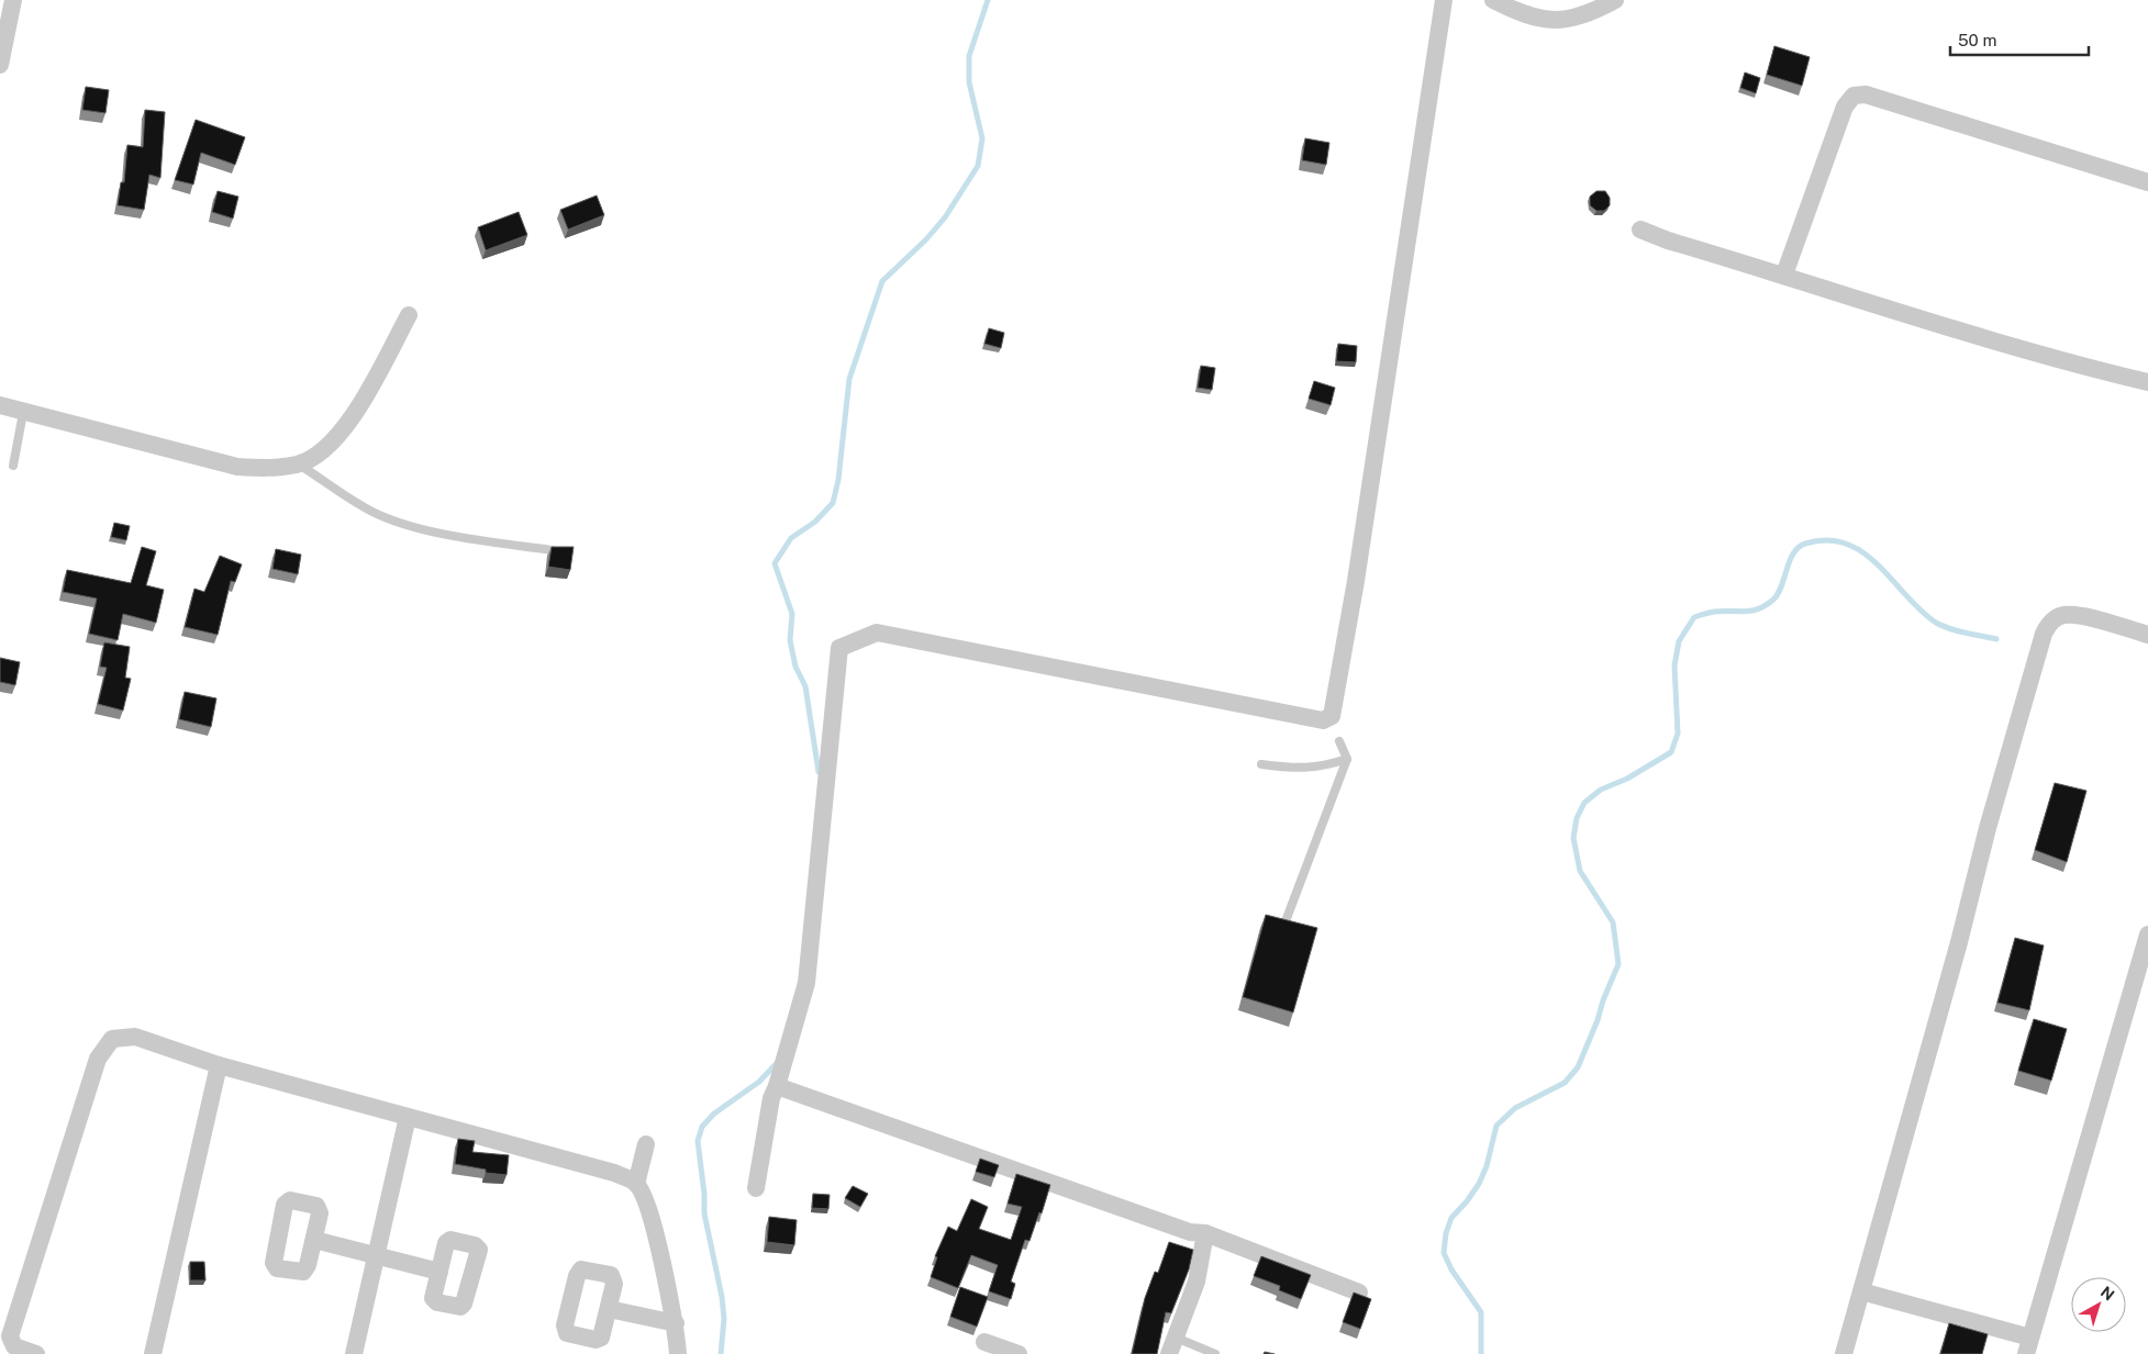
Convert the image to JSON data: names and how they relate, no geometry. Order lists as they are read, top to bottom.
{
  "scale_bar": "50 m",
  "north": "top right"
}
